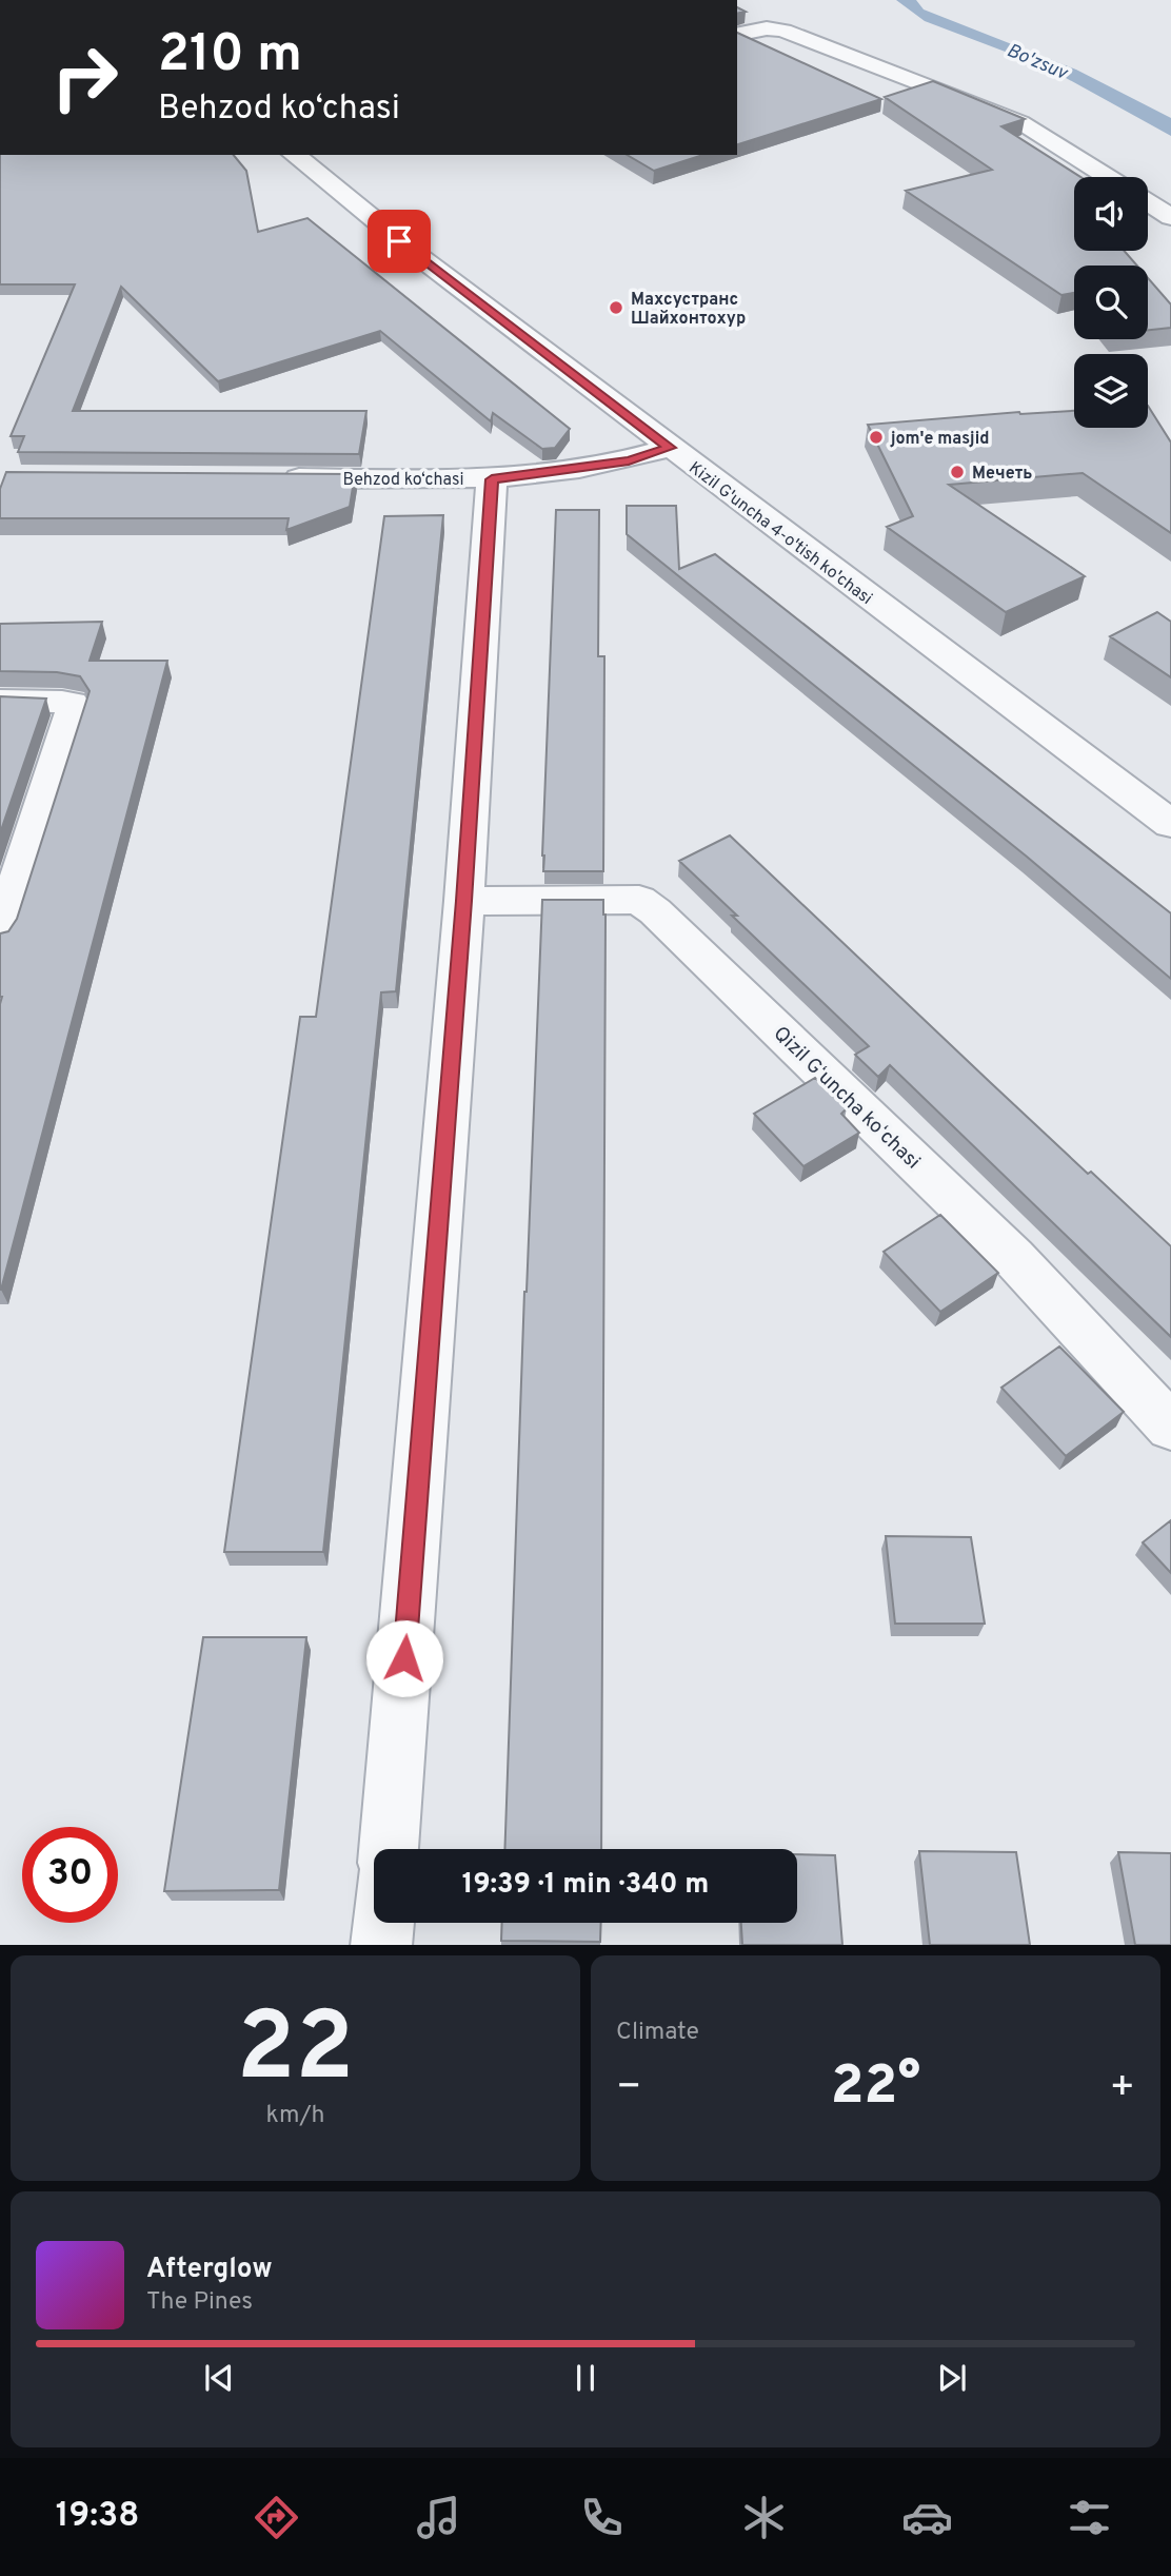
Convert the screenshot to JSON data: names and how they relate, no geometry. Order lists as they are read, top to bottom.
{
  "streets": {
    "street": ["Behzod ko‘chasi", "Kizil G'uncha 4-o'tish ko'chasi", "Qizil Gʻuncha koʻchasi"]
  },
  "crossings": [
    ["Behzod ko‘chasi", "Kizil G'uncha 4-o'tish ko'chasi"]
  ],
  "water": ["Bo'zsuv"],
  "places": ["Махсустранс Шайхонтохур", "jom'e masjid", "Мечеть"],
  "page": {
    "turn": ["210 m", "Behzod ko‘chasi"],
    "limit": "30",
    "trip": "19:39 · 1 min · 340 m",
    "tile": [
      ["22", "km/h"],
      "Climate"
    ],
    "heat": ["−", "22°", "+"],
    "song": ["Afterglow", "The Pines"],
    "tabs": "19:38"
  }
}
